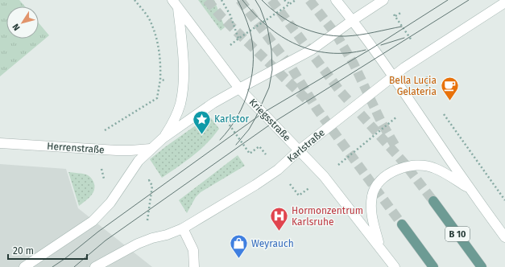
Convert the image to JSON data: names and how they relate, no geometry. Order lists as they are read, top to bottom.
{
  "streets": {
    "main road": [
      "Kriegsstraße",
      "Karlstraße",
      "Herrenstraße",
      "B 10"
    ]
  },
  "crossings": [
    ["Kriegsstraße", "Karlstraße"]
  ],
  "places": {
    "cafe": ["Bella Lucia Gelateria"],
    "place": ["Karlstor"],
    "hospital": ["Hormonzentrum Karlsruhe"],
    "shop": ["Weyrauch"]
  },
  "scale_bar": "20 m",
  "north": "bottom left"
}
